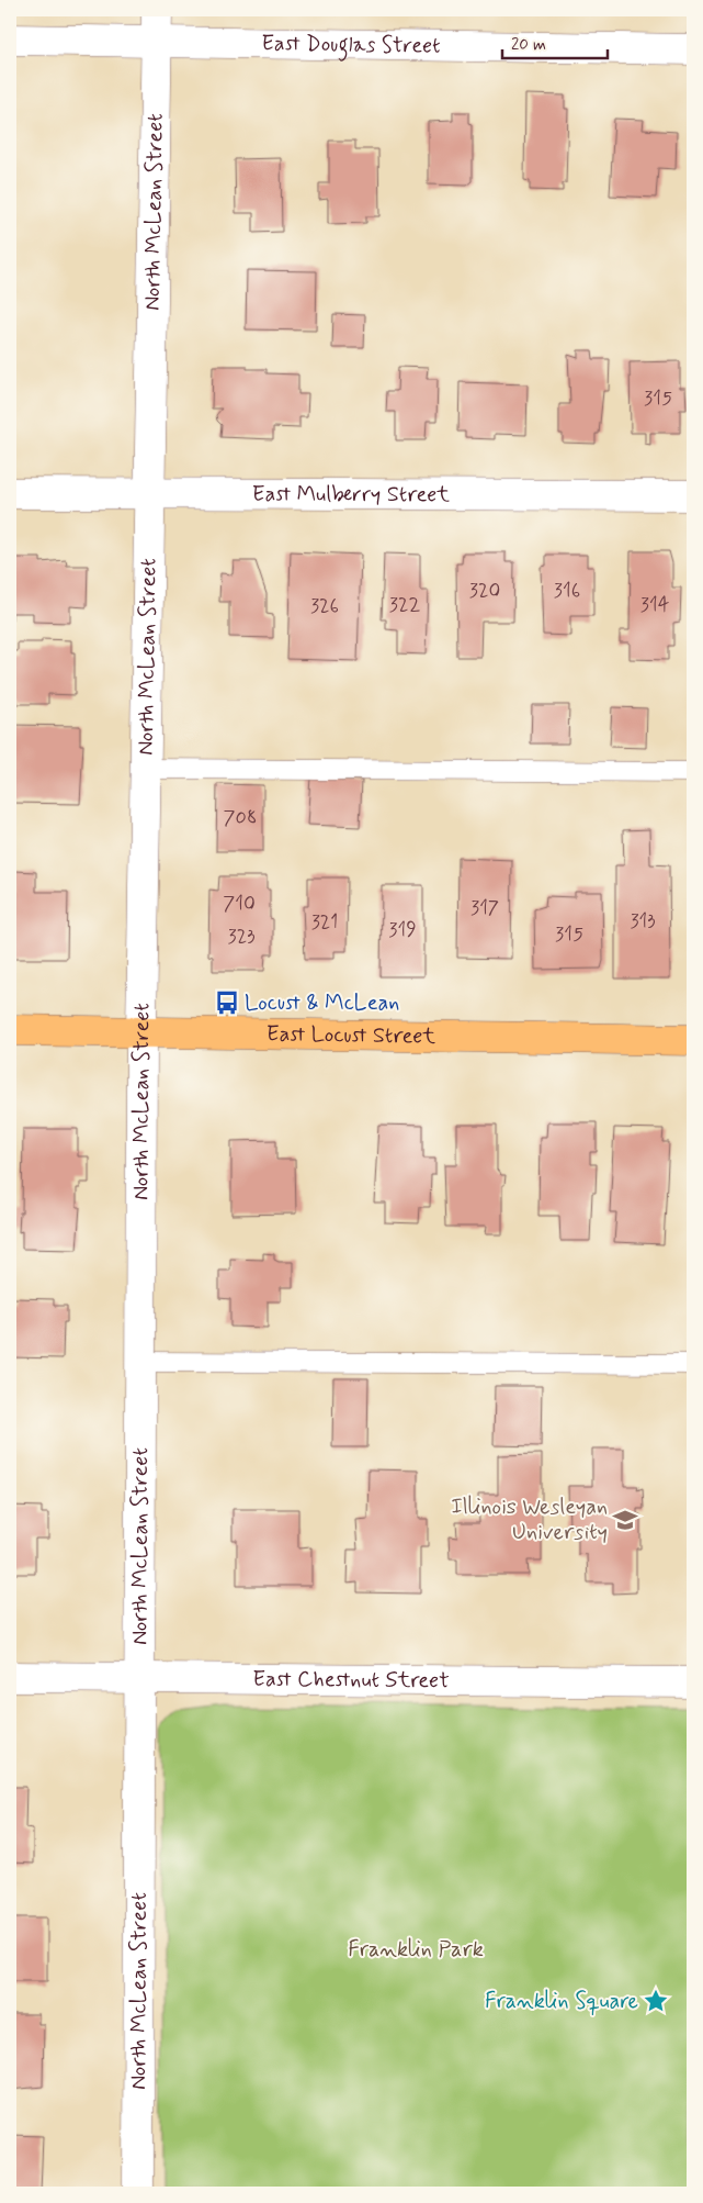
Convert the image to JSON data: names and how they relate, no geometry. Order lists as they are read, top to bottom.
{
  "streets": {
    "main road": ["East Locust Street"],
    "street": [
      "East Douglas Street",
      "North McLean Street",
      "East Mulberry Street",
      "East Chestnut Street"
    ]
  },
  "crossings": [
    ["East Douglas Street", "North McLean Street"],
    ["North McLean Street", "East Mulberry Street"],
    ["North McLean Street", "East Locust Street"],
    ["North McLean Street", "East Chestnut Street"]
  ],
  "parks": ["Franklin Park"],
  "places": {
    "bus stop": ["Locust & McLean"],
    "school or university": ["Illinois Wesleyan University"],
    "place": ["Franklin Square"]
  },
  "house_numbers": [
    "315",
    "320",
    "316",
    "322",
    "314",
    "326",
    "708",
    "710",
    "317",
    "313",
    "321",
    "319",
    "315",
    "323"
  ],
  "scale_bar": "20 m"
}
